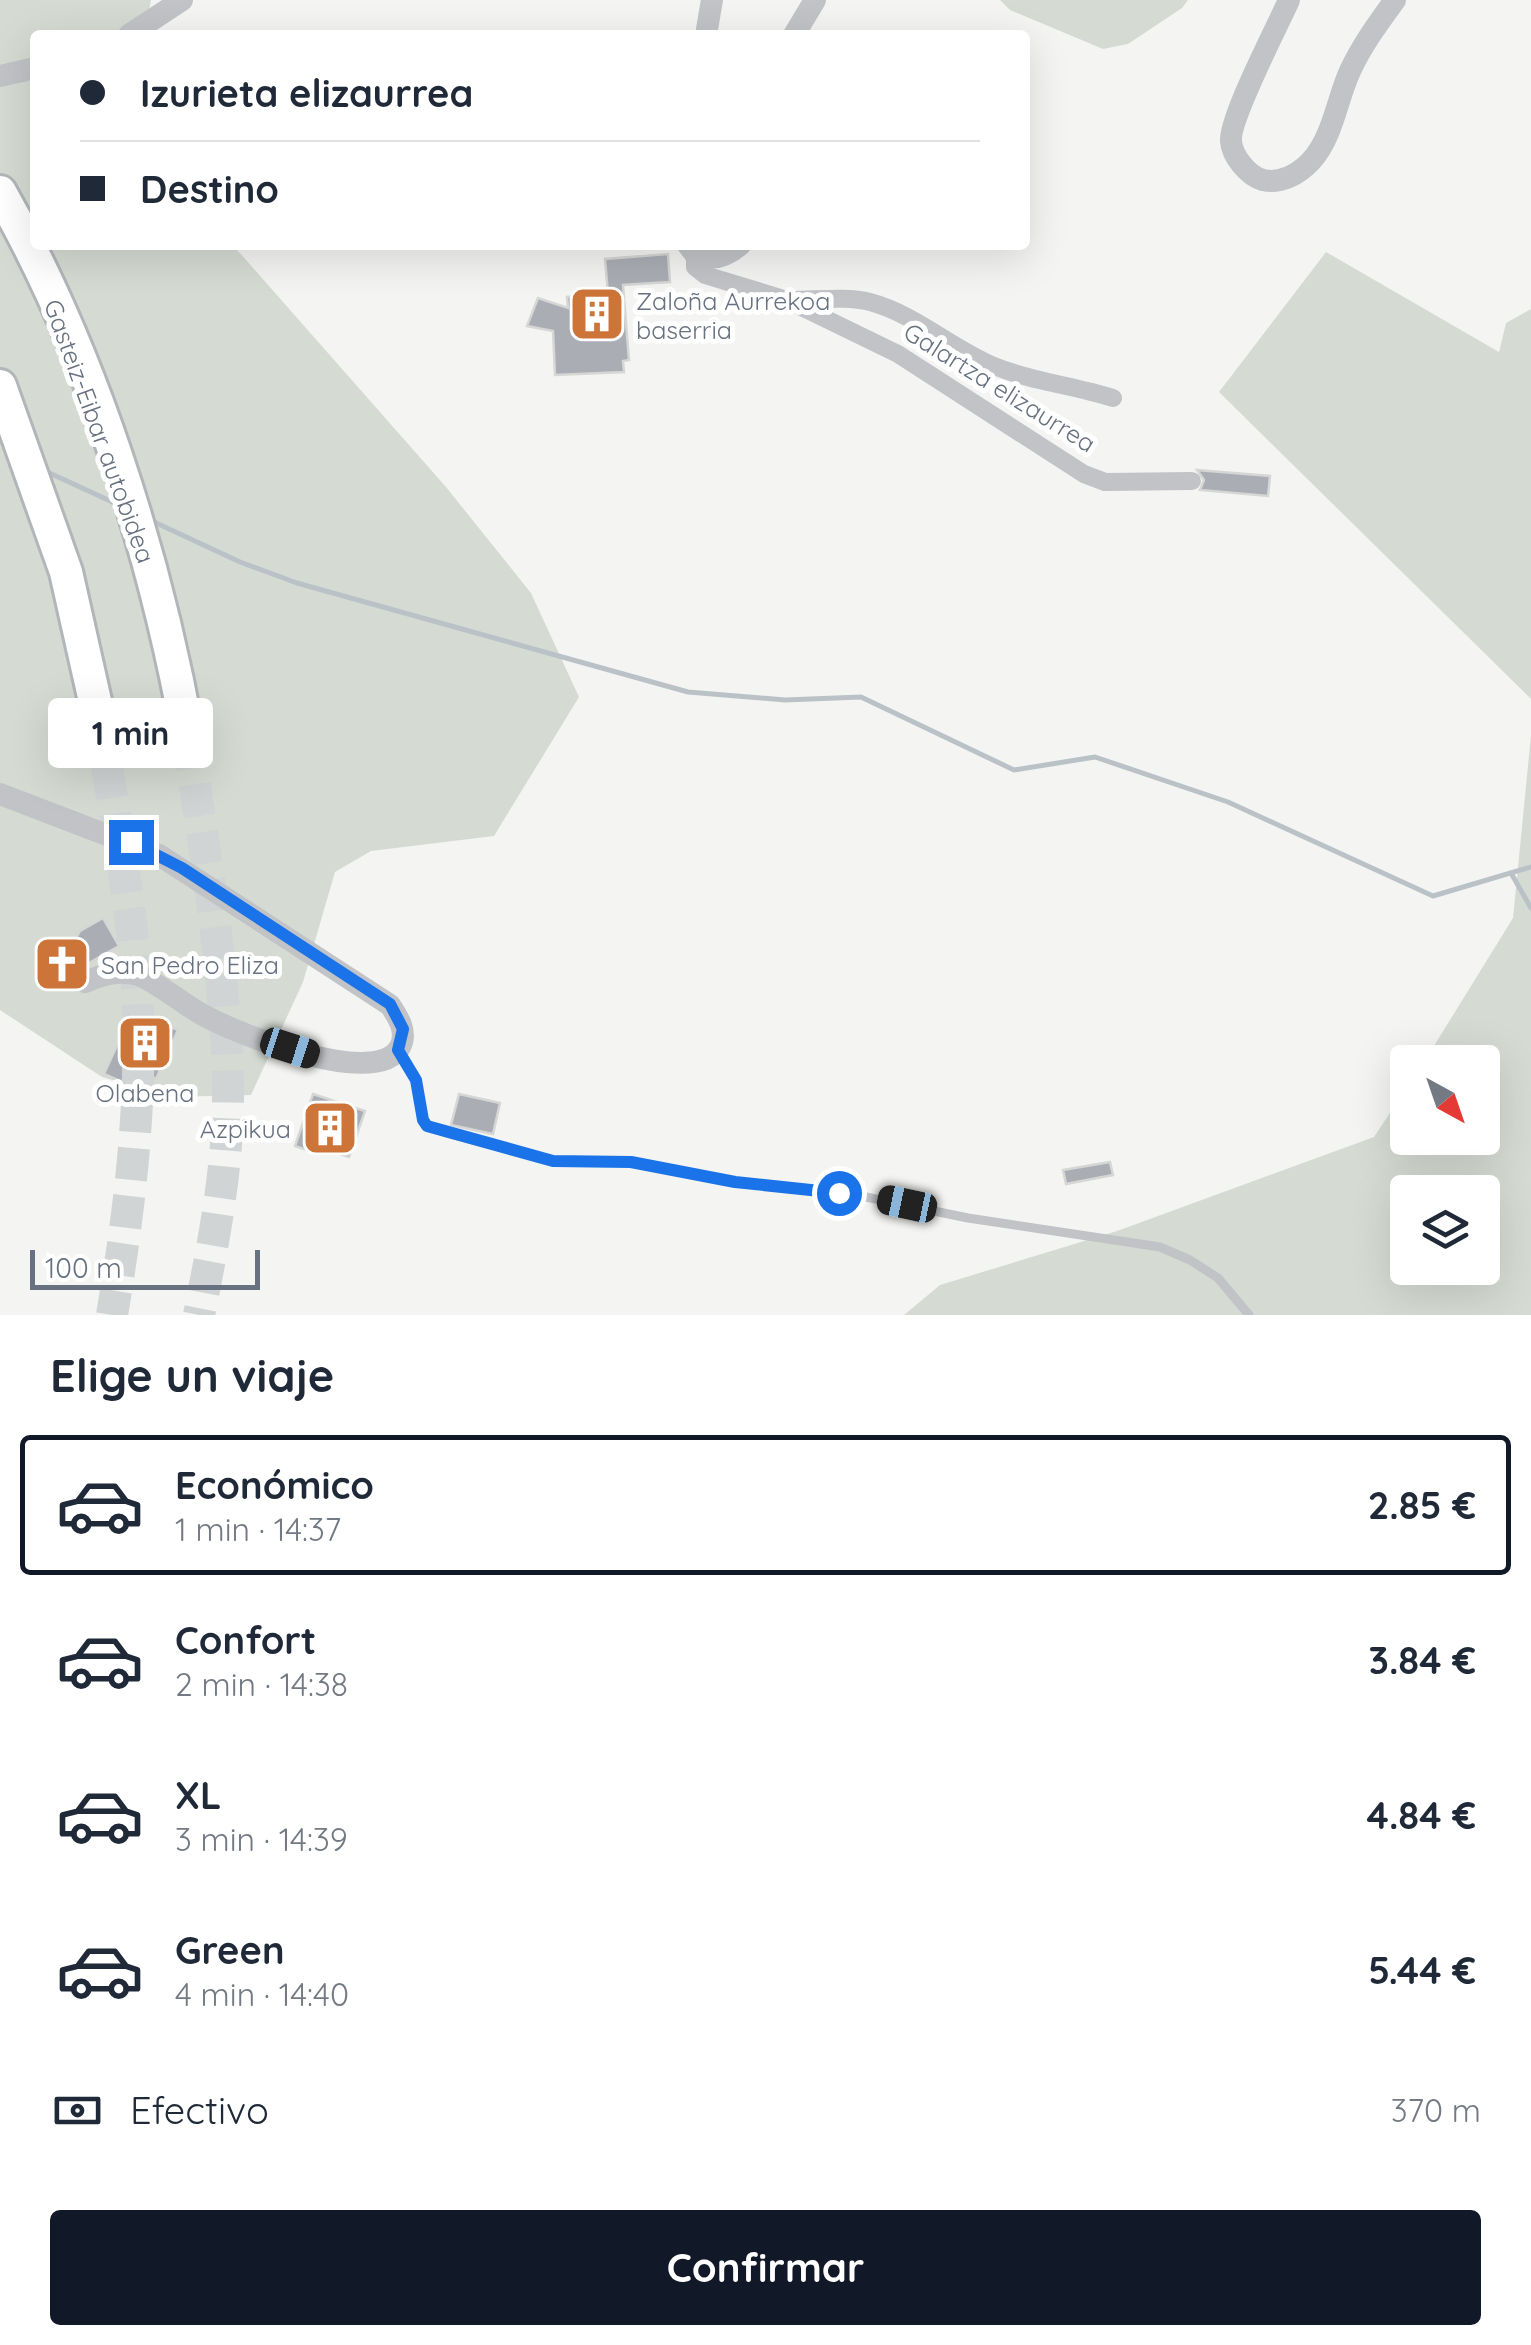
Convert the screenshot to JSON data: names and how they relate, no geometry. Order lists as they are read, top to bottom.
{
  "streets": {
    "highway": ["Gasteiz-Eibar autobidea"],
    "street": ["Galartza elizaurrea"]
  },
  "places": {
    "building": ["Zaloña Aurrekoa baserria", "Olabena", "Azpikua"],
    "church": ["San Pedro Eliza"]
  },
  "scale_bar": "100 m",
  "north": "bottom right",
  "page": {
    "banner": ["Izurieta elizaurrea", "Destino"],
    "bubble": "1 min",
    "scale": "100 m",
    "heading": "Elige un viaje",
    "list": [
      {
        "name": "Económico",
        "note": "1 min · 14:37",
        "value": "2.85 €"
      },
      {
        "name": "Confort",
        "note": "2 min · 14:38",
        "value": "3.84 €"
      },
      {
        "name": "XL",
        "note": "3 min · 14:39",
        "value": "4.84 €"
      },
      {
        "name": "Green",
        "note": "4 min · 14:40",
        "value": "5.44 €"
      }
    ],
    "pay": ["Efectivo", "370 m"],
    "buttons": "Confirmar"
  }
}
